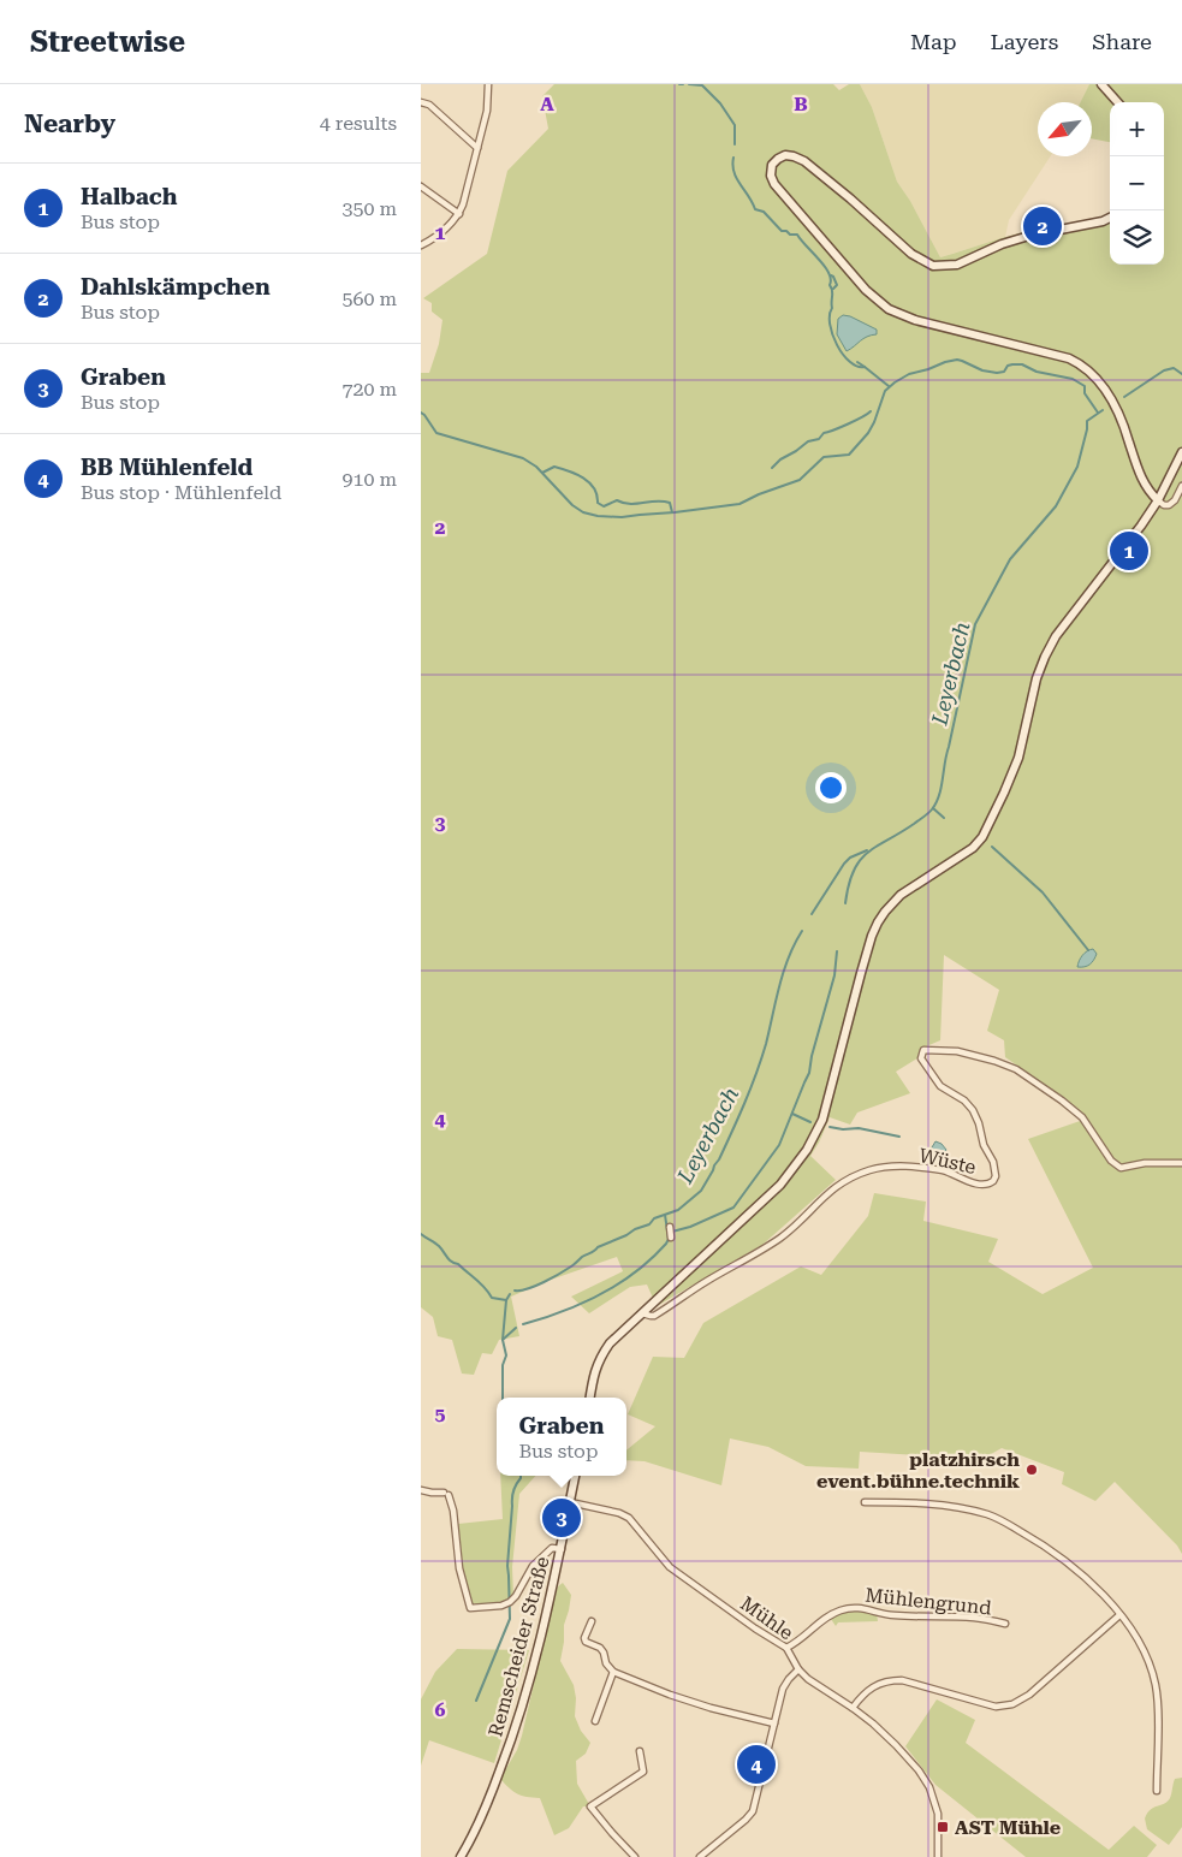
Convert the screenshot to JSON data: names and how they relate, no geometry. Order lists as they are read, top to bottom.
{
  "streets": {
    "main road": ["Remscheider Straße"],
    "street": ["Wüste", "Mühlengrund", "Mühle"]
  },
  "crossings": [
    ["Mühlengrund", "Mühle"],
    ["Mühle", "Remscheider Straße"]
  ],
  "water": ["Leyerbach"],
  "places": {
    "other": ["platzhirsch event.bühne.technik"],
    "transit": ["AST Mühle"]
  },
  "north": "bottom left",
  "page": {
    "header": "Streetwise",
    "nav": ["Map", "Layers", "Share"],
    "heading": ["Nearby", "4 results"],
    "map_buttons": ["+", "−"],
    "list": [
      {
        "mark": "1",
        "name": "Halbach",
        "note": "Bus stop",
        "value": "350 m"
      },
      {
        "mark": "2",
        "name": "Dahlskämpchen",
        "note": "Bus stop",
        "value": "560 m"
      },
      {
        "mark": "3",
        "name": "Graben",
        "note": "Bus stop",
        "value": "720 m"
      },
      {
        "mark": "4",
        "name": "BB Mühlenfeld",
        "note": "Bus stop · Mühlenfeld",
        "value": "910 m"
      }
    ],
    "pins": [
      "2",
      "1",
      "3",
      "4"
    ],
    "popup": ["Graben", "Bus stop"]
  },
  "grid": {
    "columns": ["A", "B"],
    "rows": [
      "1",
      "2",
      "3",
      "4",
      "5",
      "6"
    ]
  }
}
